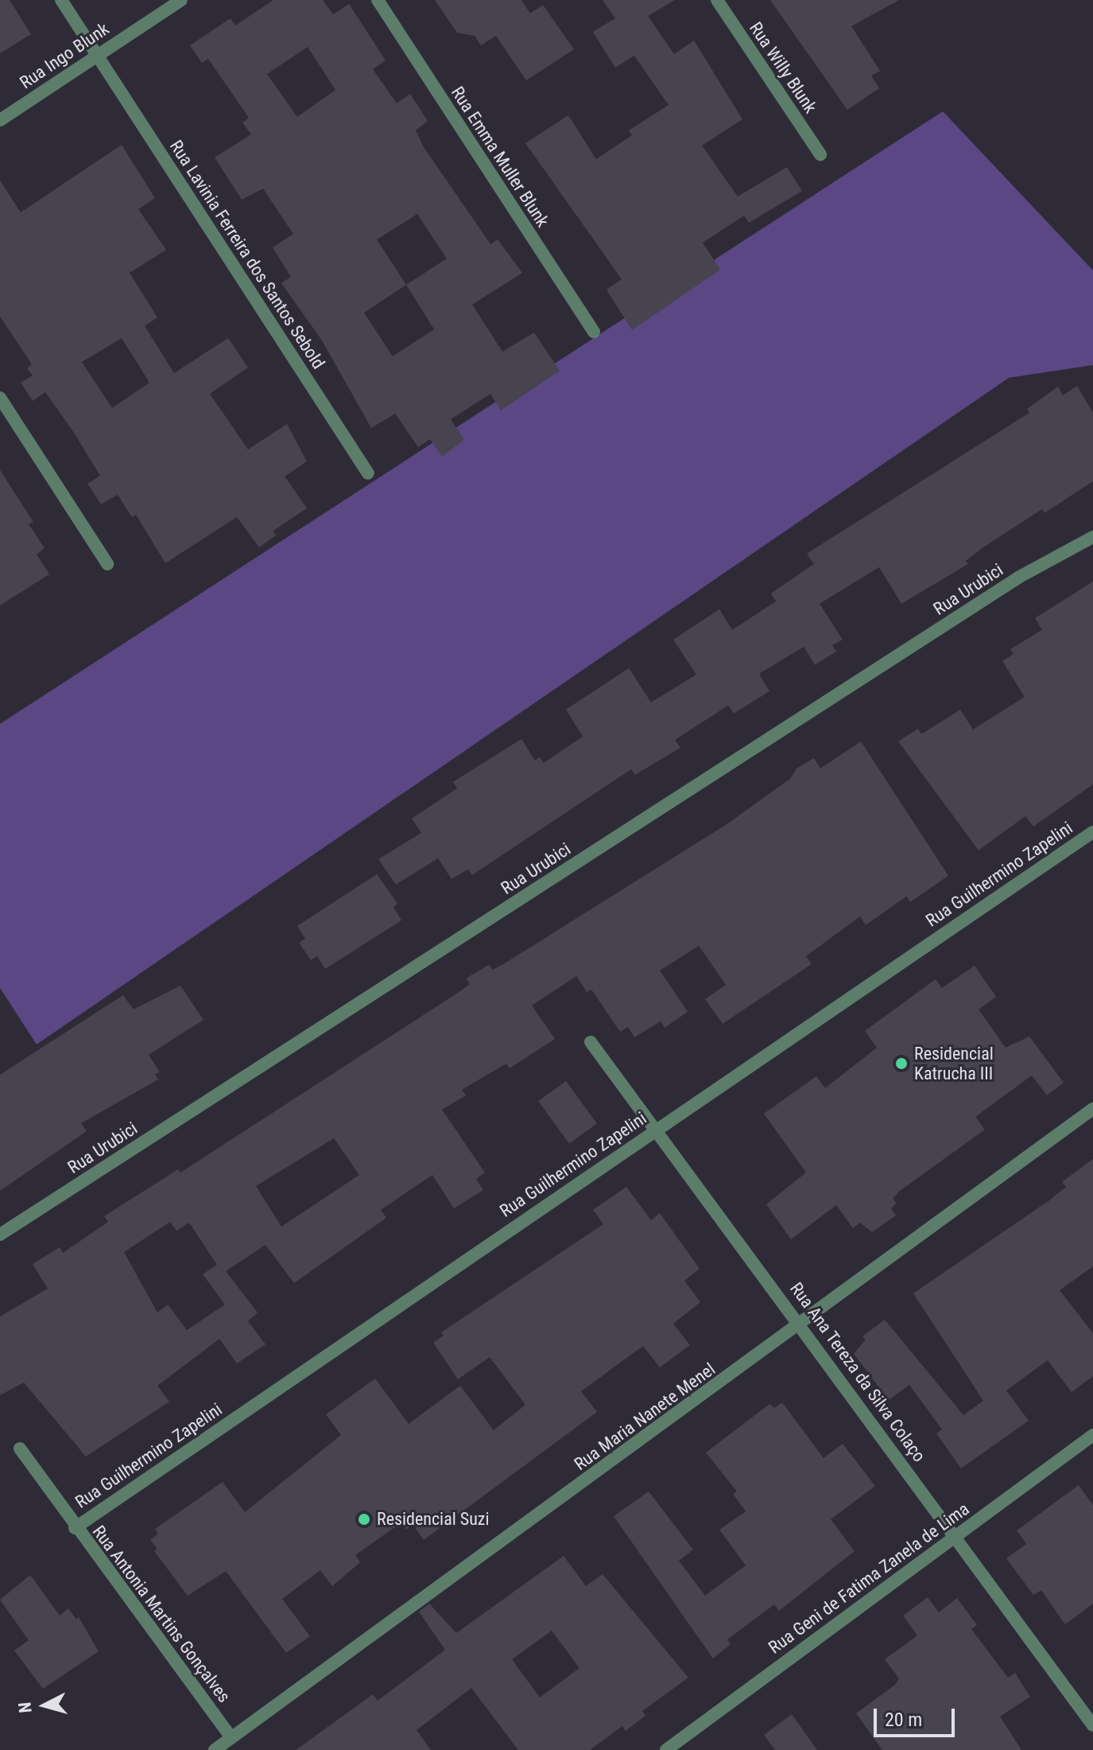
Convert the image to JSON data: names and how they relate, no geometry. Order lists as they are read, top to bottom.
{
  "streets": {
    "street": [
      "Rua Ingo Blunk",
      "Rua Willy Blunk",
      "Rua Emma Muller Blunk",
      "Rua Lavinia Ferreira dos Santos Sebold",
      "Rua Urubici",
      "Rua Guilhermino Zapelini",
      "Rua Ana Tereza da Silva Colaço",
      "Rua Maria Nanete Menel",
      "Rua Geni de Fatima Zanela de Lima",
      "Rua Antonia Martins Gonçalves"
    ]
  },
  "crossings": [
    ["Rua Ingo Blunk", "Rua Lavinia Ferreira dos Santos Sebold"],
    ["Rua Guilhermino Zapelini", "Rua Ana Tereza da Silva Colaço"],
    ["Rua Guilhermino Zapelini", "Rua Antonia Martins Gonçalves"],
    ["Rua Ana Tereza da Silva Colaço", "Rua Maria Nanete Menel"],
    ["Rua Ana Tereza da Silva Colaço", "Rua Geni de Fatima Zanela de Lima"],
    ["Rua Maria Nanete Menel", "Rua Antonia Martins Gonçalves"]
  ],
  "places": ["Residencial Katrucha III", "Residencial Suzi"],
  "scale_bar": "20 m",
  "north": "left"
}
